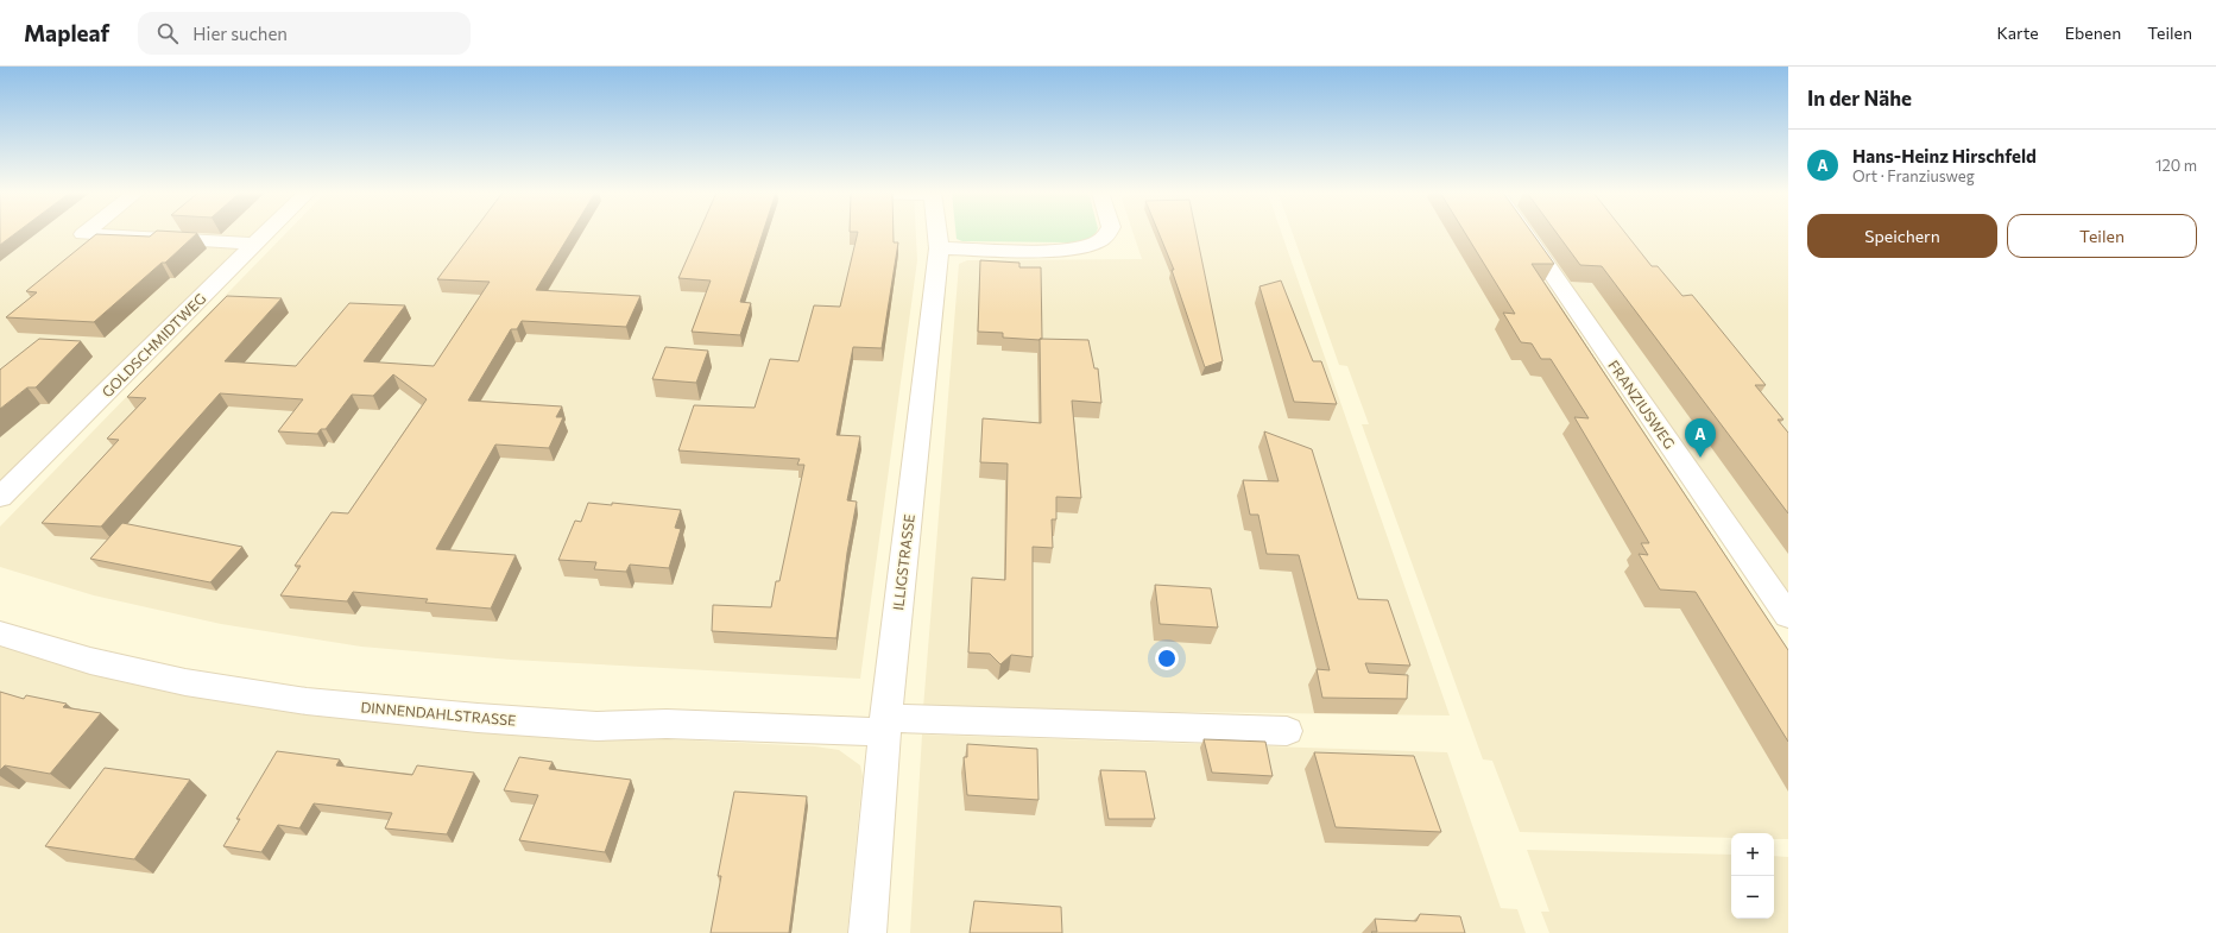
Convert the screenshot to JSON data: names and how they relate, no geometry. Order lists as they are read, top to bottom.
{
  "streets": {
    "street": [
      "GOLDSCHMIDTWEG",
      "FRANZIUSWEG",
      "ILLIGSTRASSE",
      "DINNENDAHLSTRASSE"
    ]
  },
  "crossings": [
    ["ILLIGSTRASSE", "DINNENDAHLSTRASSE"]
  ],
  "page": {
    "header": "Mapleaf",
    "search": "Hier suchen",
    "nav": ["Karte", "Ebenen", "Teilen"],
    "heading": "In der Nähe",
    "list": [
      {
        "mark": "A",
        "name": "Hans-Heinz Hirschfeld",
        "note": "Ort · Franziusweg",
        "value": "120 m"
      }
    ],
    "buttons": ["Speichern", "Teilen"],
    "pins": "A",
    "map_buttons": ["+", "−"]
  }
}
